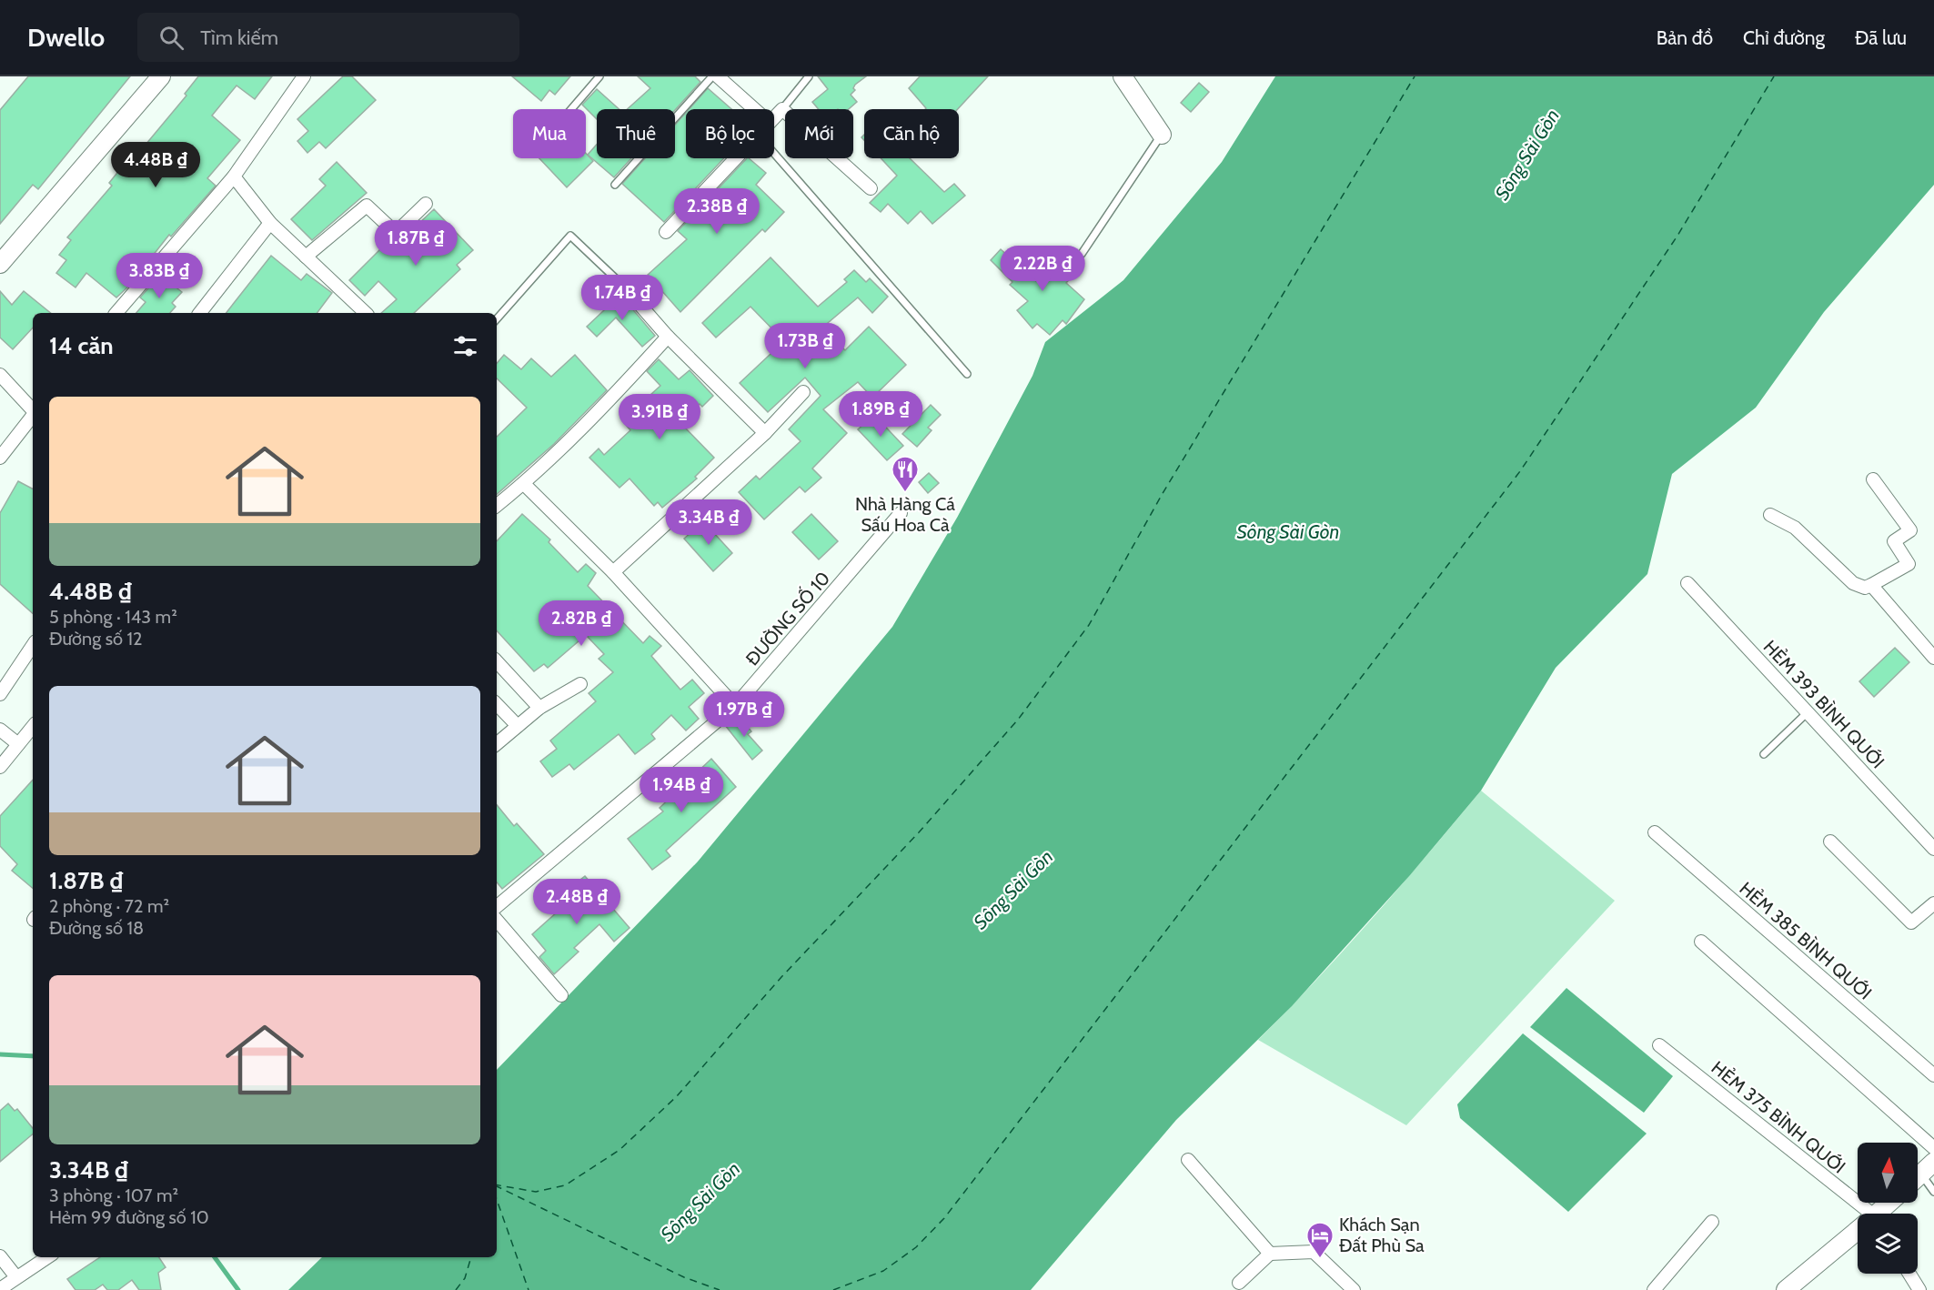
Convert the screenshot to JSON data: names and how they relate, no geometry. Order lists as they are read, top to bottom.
{
  "streets": {
    "street": [
      "ĐƯỜNG SỐ 10",
      "HẺM 393 BÌNH QUỚI",
      "HẺM 385 BÌNH QUỚI",
      "HẺM 375 BÌNH QUỚI"
    ]
  },
  "water": ["Sông Sài Gòn"],
  "places": {
    "restaurant": ["Nhà Hàng Cá Sấu Hoa Cà"],
    "hotel": ["Khách Sạn Đất Phù Sa"]
  },
  "north": "top",
  "page": {
    "header": "Dwello",
    "search": "Tìm kiếm",
    "nav": ["Bản đồ", "Chỉ đường", "Đã lưu"],
    "chip": [
      "Mua",
      "Thuê",
      "Bộ lọc",
      "Mới",
      "Căn hộ"
    ],
    "price": [
      "4.48B ₫",
      "2.38B ₫",
      "1.87B ₫",
      "2.22B ₫",
      "3.83B ₫",
      "1.74B ₫",
      "1.73B ₫",
      "1.89B ₫",
      "3.91B ₫",
      "3.34B ₫",
      "2.82B ₫",
      "1.97B ₫",
      "1.94B ₫",
      "2.48B ₫"
    ],
    "heading": "14 căn",
    "list": [
      {
        "name": "4.48B ₫",
        "note": "5 phòng · 143 m² · Đường số 12"
      },
      {
        "name": "1.87B ₫",
        "note": "2 phòng · 72 m² · Đường số 18"
      },
      {
        "name": "3.34B ₫",
        "note": "3 phòng · 107 m² · Hẻm 99 đường số 10"
      }
    ]
  }
}
